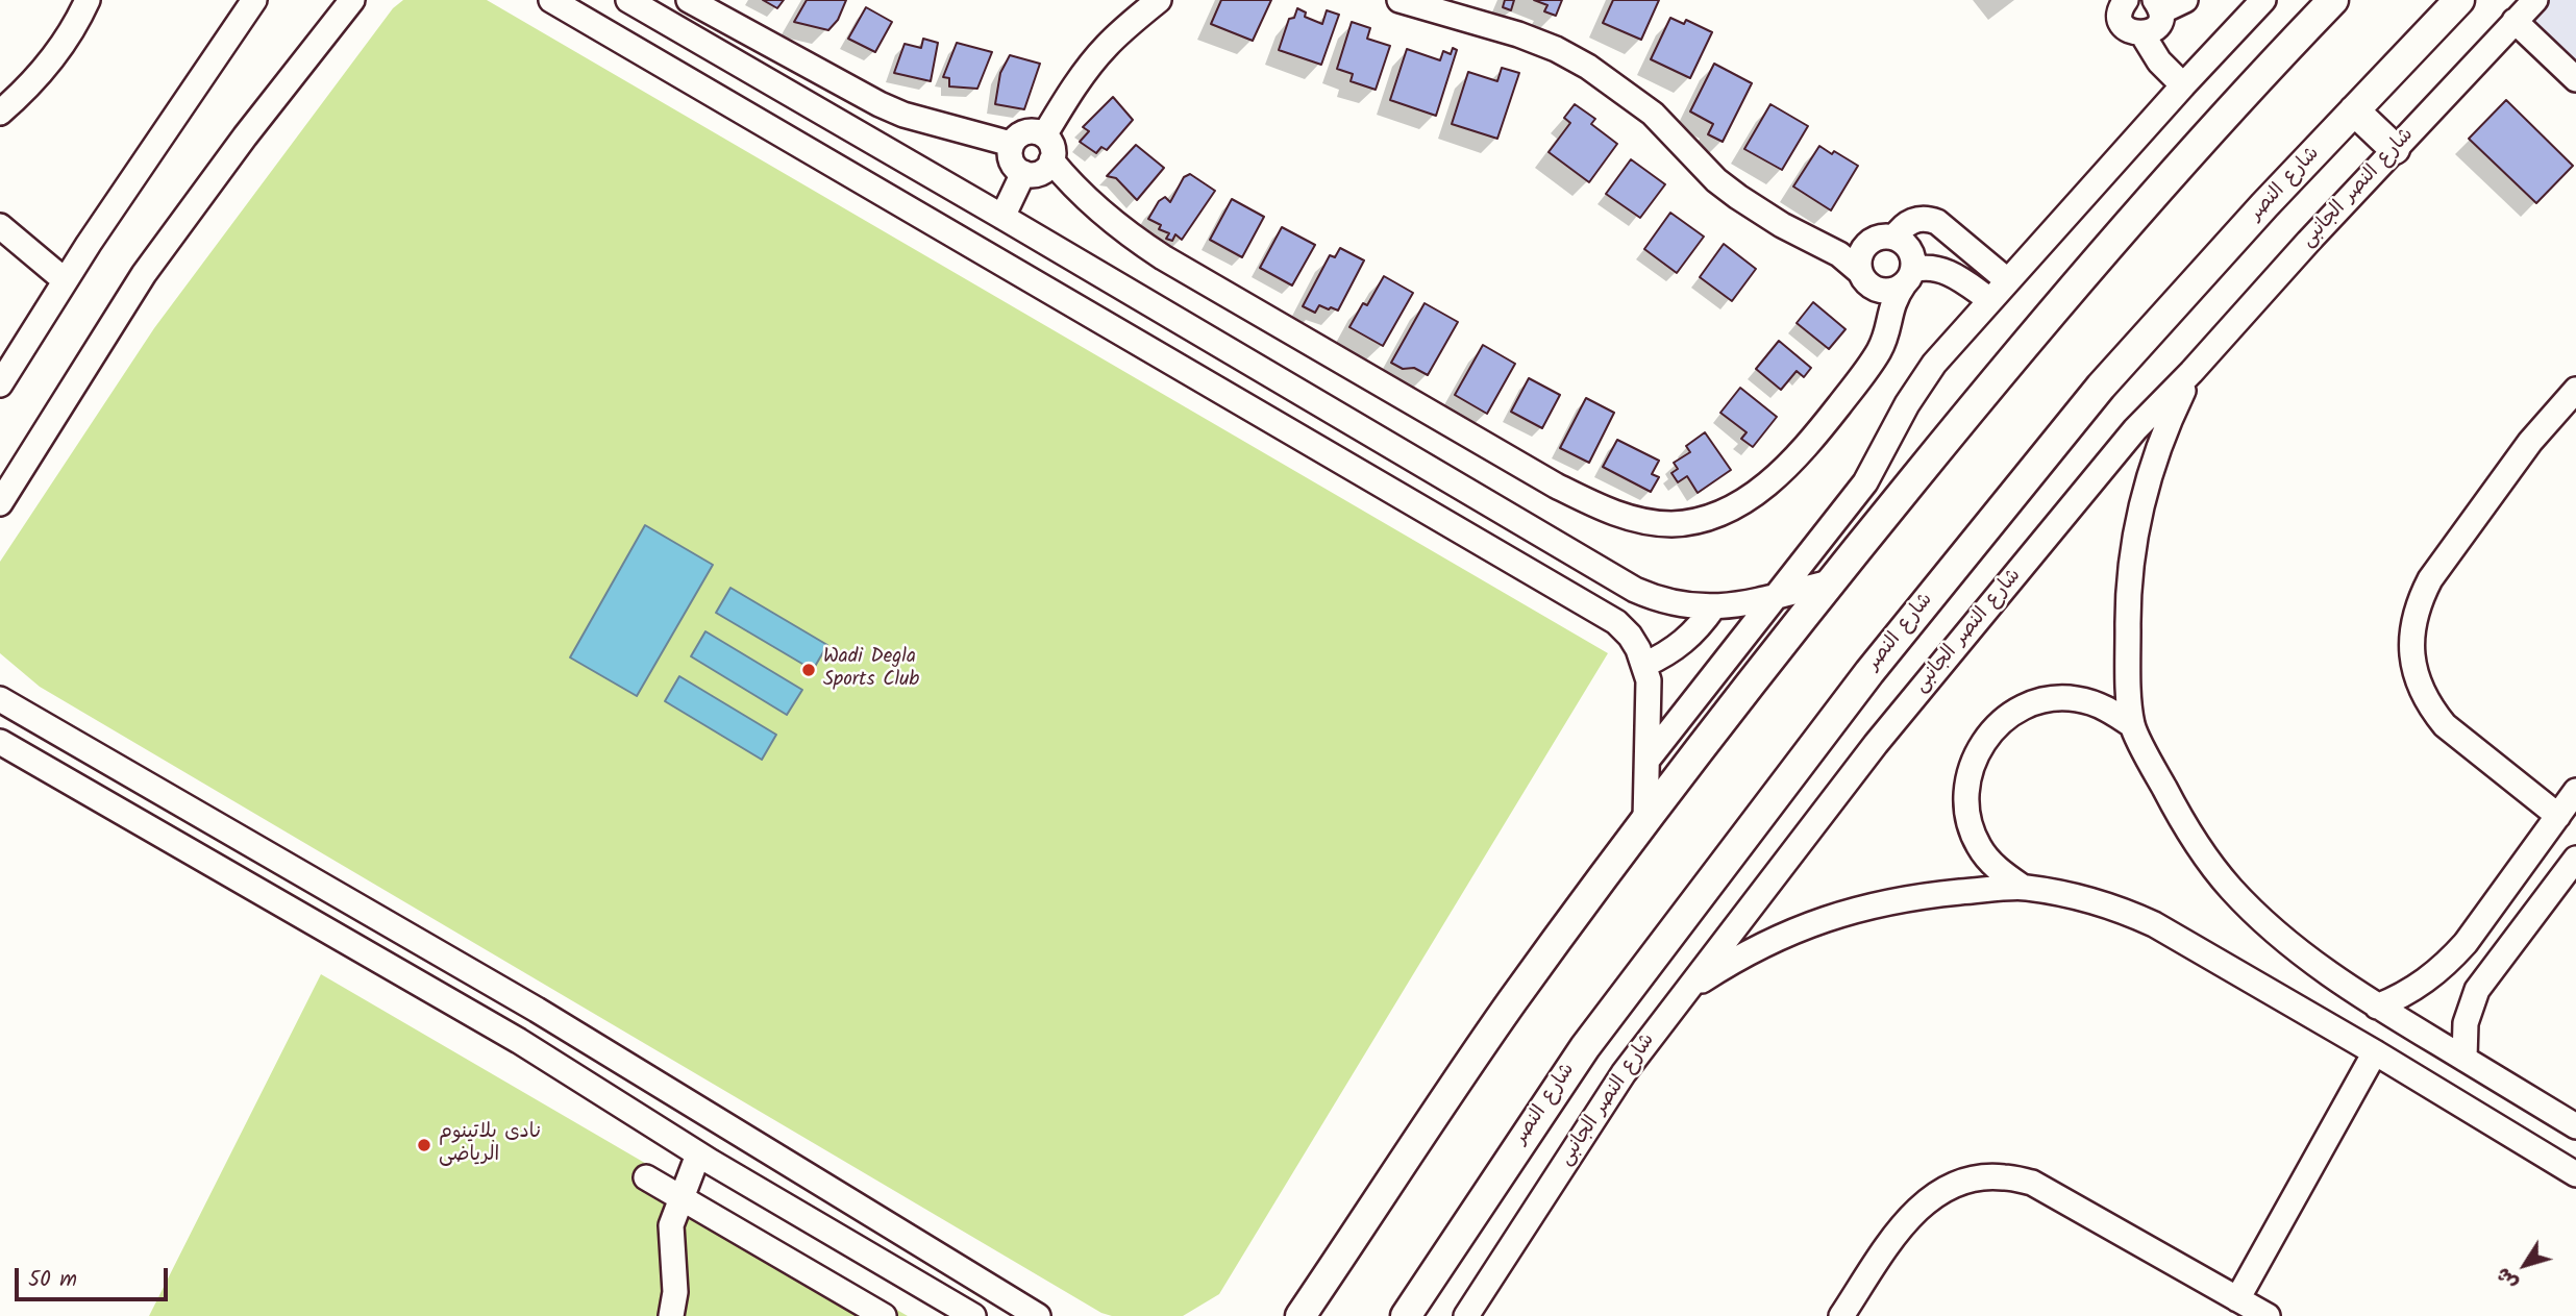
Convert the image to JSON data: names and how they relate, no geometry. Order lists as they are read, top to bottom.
{
  "streets": {
    "main road": ["شارع النصر"],
    "street": ["شارع النصر الجانبى"]
  },
  "places": ["Wadi Degla Sports Club", "نادى بلاتينوم الرياضى"],
  "scale_bar": "50 m",
  "north": "bottom left"
}
